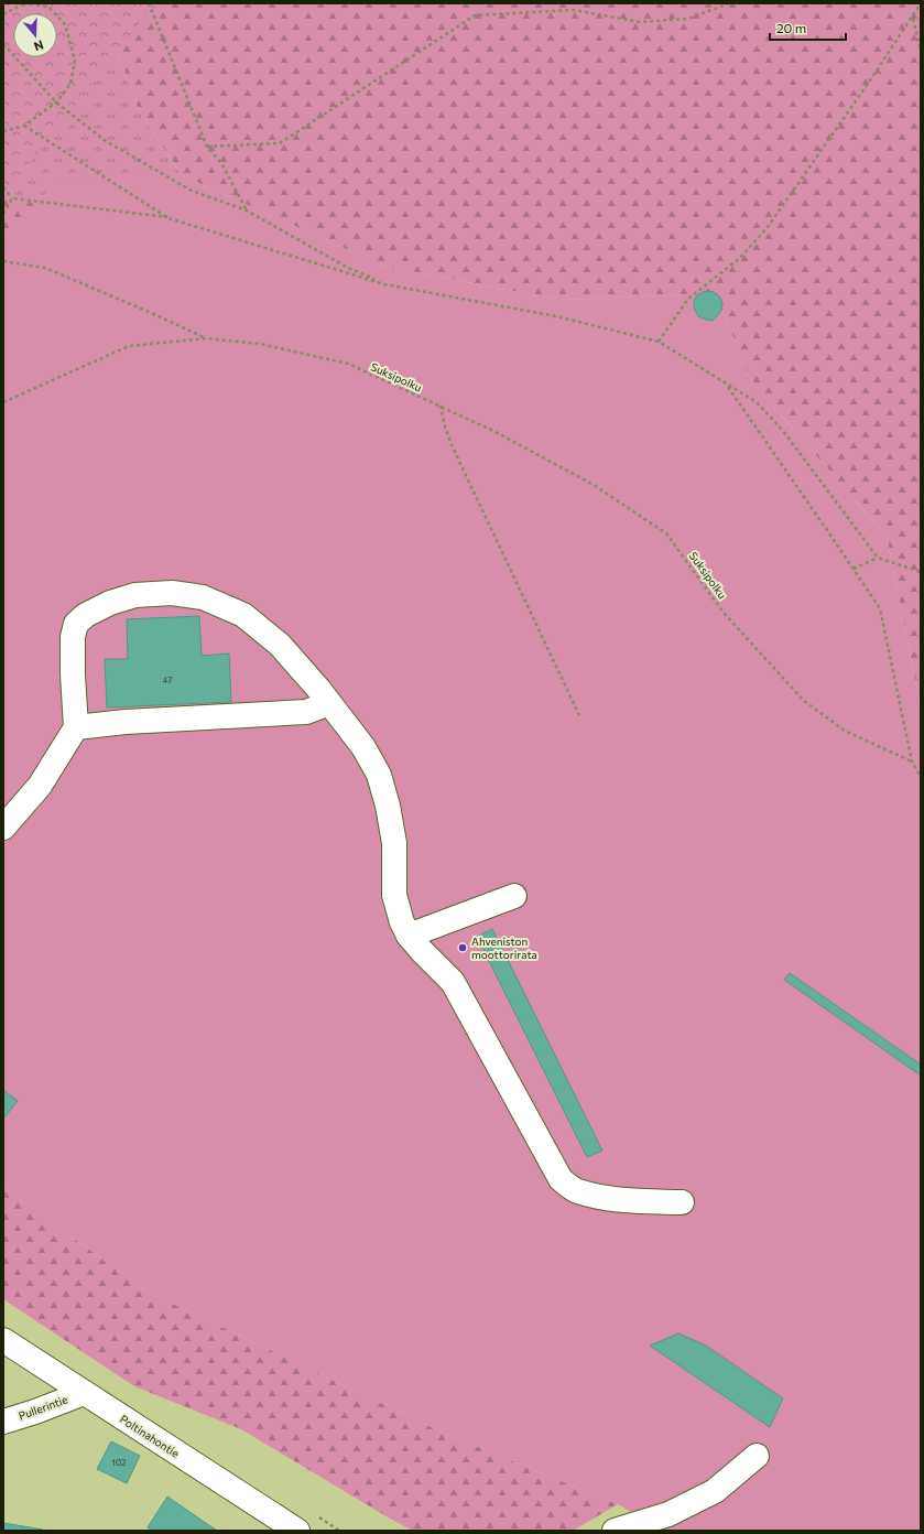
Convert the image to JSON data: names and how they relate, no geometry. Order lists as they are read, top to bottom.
{
  "streets": {
    "street": ["Pullerintie", "Poltinahontie"],
    "path": ["Suksipolku"]
  },
  "crossings": [
    ["Pullerintie", "Poltinahontie"]
  ],
  "places": ["Ahveniston moottorirata"],
  "house_numbers": ["47", "102"],
  "scale_bar": "20 m",
  "north": "bottom"
}
